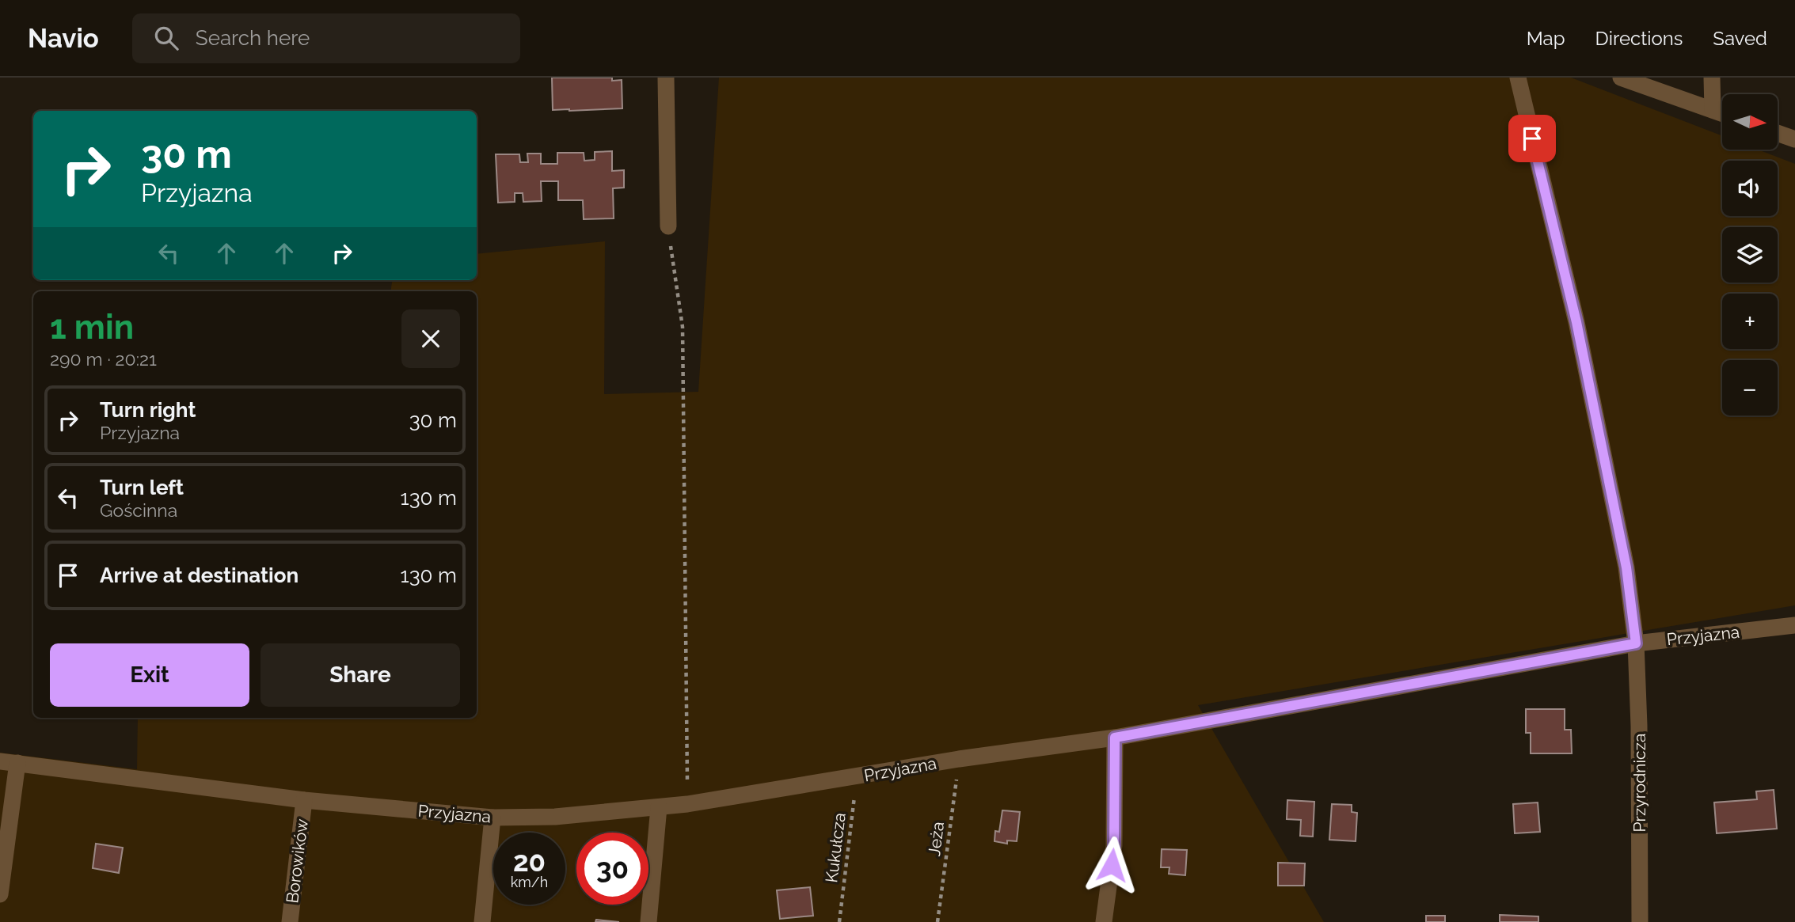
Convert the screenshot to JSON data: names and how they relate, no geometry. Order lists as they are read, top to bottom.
{
  "streets": {
    "street": ["Przyjazna", "Przyrodnicza", "Borowików"],
    "path": ["Jeża", "Kukułcza"]
  },
  "crossings": [
    ["Przyjazna", "Przyrodnicza"],
    ["Przyjazna", "Jeża"],
    ["Przyjazna", "Kukułcza"],
    ["Przyjazna", "Borowików"]
  ],
  "north": "right",
  "page": {
    "header": "Navio",
    "search": "Search here",
    "nav": ["Map", "Directions", "Saved"],
    "map_buttons": ["+", "−"],
    "turn": ["30 m", "Przyjazna"],
    "heading": ["1 min", "290 m · 20:21"],
    "list": [
      {
        "name": "Turn right",
        "note": "Przyjazna",
        "value": "30 m"
      },
      {
        "name": "Turn left",
        "note": "Gościnna",
        "value": "130 m"
      },
      {
        "name": "Arrive at destination",
        "value": "130 m"
      }
    ],
    "buttons": ["Exit", "Share"],
    "speed": "20 km/h",
    "limit": "30"
  }
}
